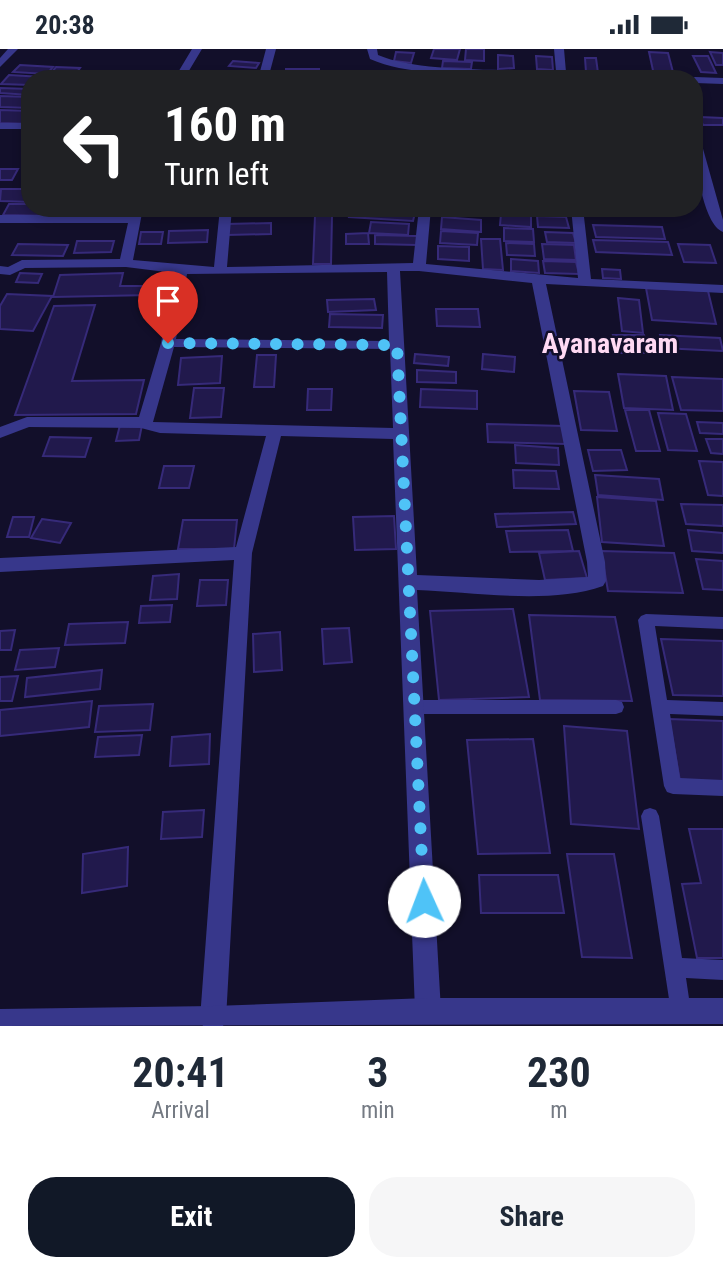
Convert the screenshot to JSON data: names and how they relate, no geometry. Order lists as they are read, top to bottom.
{
  "districts": ["Ayanavaram"],
  "page": {
    "status": "20:38",
    "turn": ["160 m", "Turn left"],
    "eta": [
      "20:41",
      "Arrival",
      "3",
      "min",
      "230",
      "m"
    ],
    "buttons": ["Exit", "Share"]
  }
}
